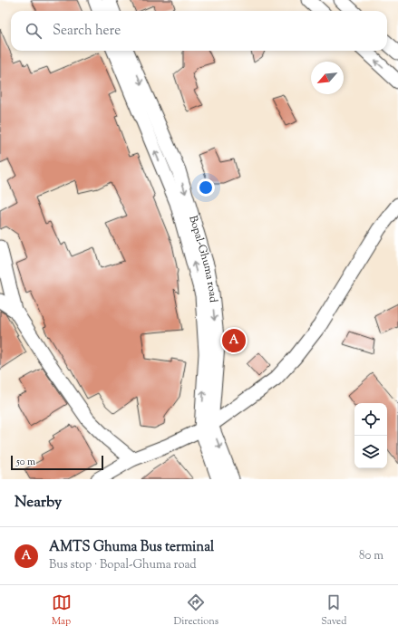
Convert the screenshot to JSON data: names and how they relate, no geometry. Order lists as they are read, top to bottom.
{
  "streets": {
    "street": ["Bopal-Ghuma road"]
  },
  "scale_bar": "50 m",
  "north": "bottom left",
  "page": {
    "search": "Search here",
    "pins": "A",
    "scale": "50 m",
    "heading": "Nearby",
    "list": [
      {
        "mark": "A",
        "name": "AMTS Ghuma Bus terminal",
        "note": "Bus stop · Bopal-Ghuma road",
        "value": "80 m"
      }
    ],
    "nav": ["Map", "Directions", "Saved"]
  }
}
